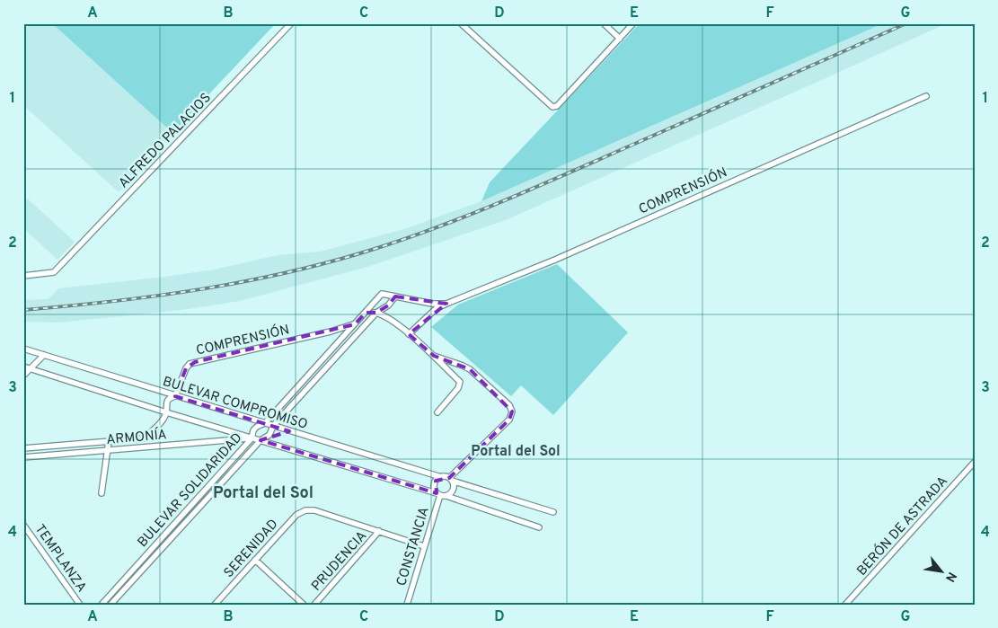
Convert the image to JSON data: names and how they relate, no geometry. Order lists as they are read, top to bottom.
{
  "streets": {
    "street": [
      "ALFREDO PALACIOS",
      "COMPRENSIÓN",
      "BULEVAR COMPROMISO",
      "ARMONÍA",
      "BULEVAR SOLIDARIDAD",
      "BERÓN DE ASTRADA",
      "CONSTANCIA",
      "SERENIDAD",
      "TEMPLANZA",
      "PRUDENCIA"
    ]
  },
  "crossings": [
    ["COMPRENSIÓN", "BULEVAR COMPROMISO"],
    ["COMPRENSIÓN", "ARMONÍA"],
    ["COMPRENSIÓN", "BULEVAR SOLIDARIDAD"],
    ["BULEVAR COMPROMISO", "BULEVAR SOLIDARIDAD"],
    ["BULEVAR COMPROMISO", "CONSTANCIA"],
    ["ARMONÍA", "BULEVAR SOLIDARIDAD"],
    ["SERENIDAD", "PRUDENCIA"]
  ],
  "districts": ["Portal del Sol", "Portal del Sol"],
  "north": "bottom right",
  "grid": {
    "columns": [
      "A",
      "B",
      "C",
      "D",
      "E",
      "F",
      "G"
    ],
    "rows": [
      "1",
      "2",
      "3",
      "4"
    ]
  }
}
